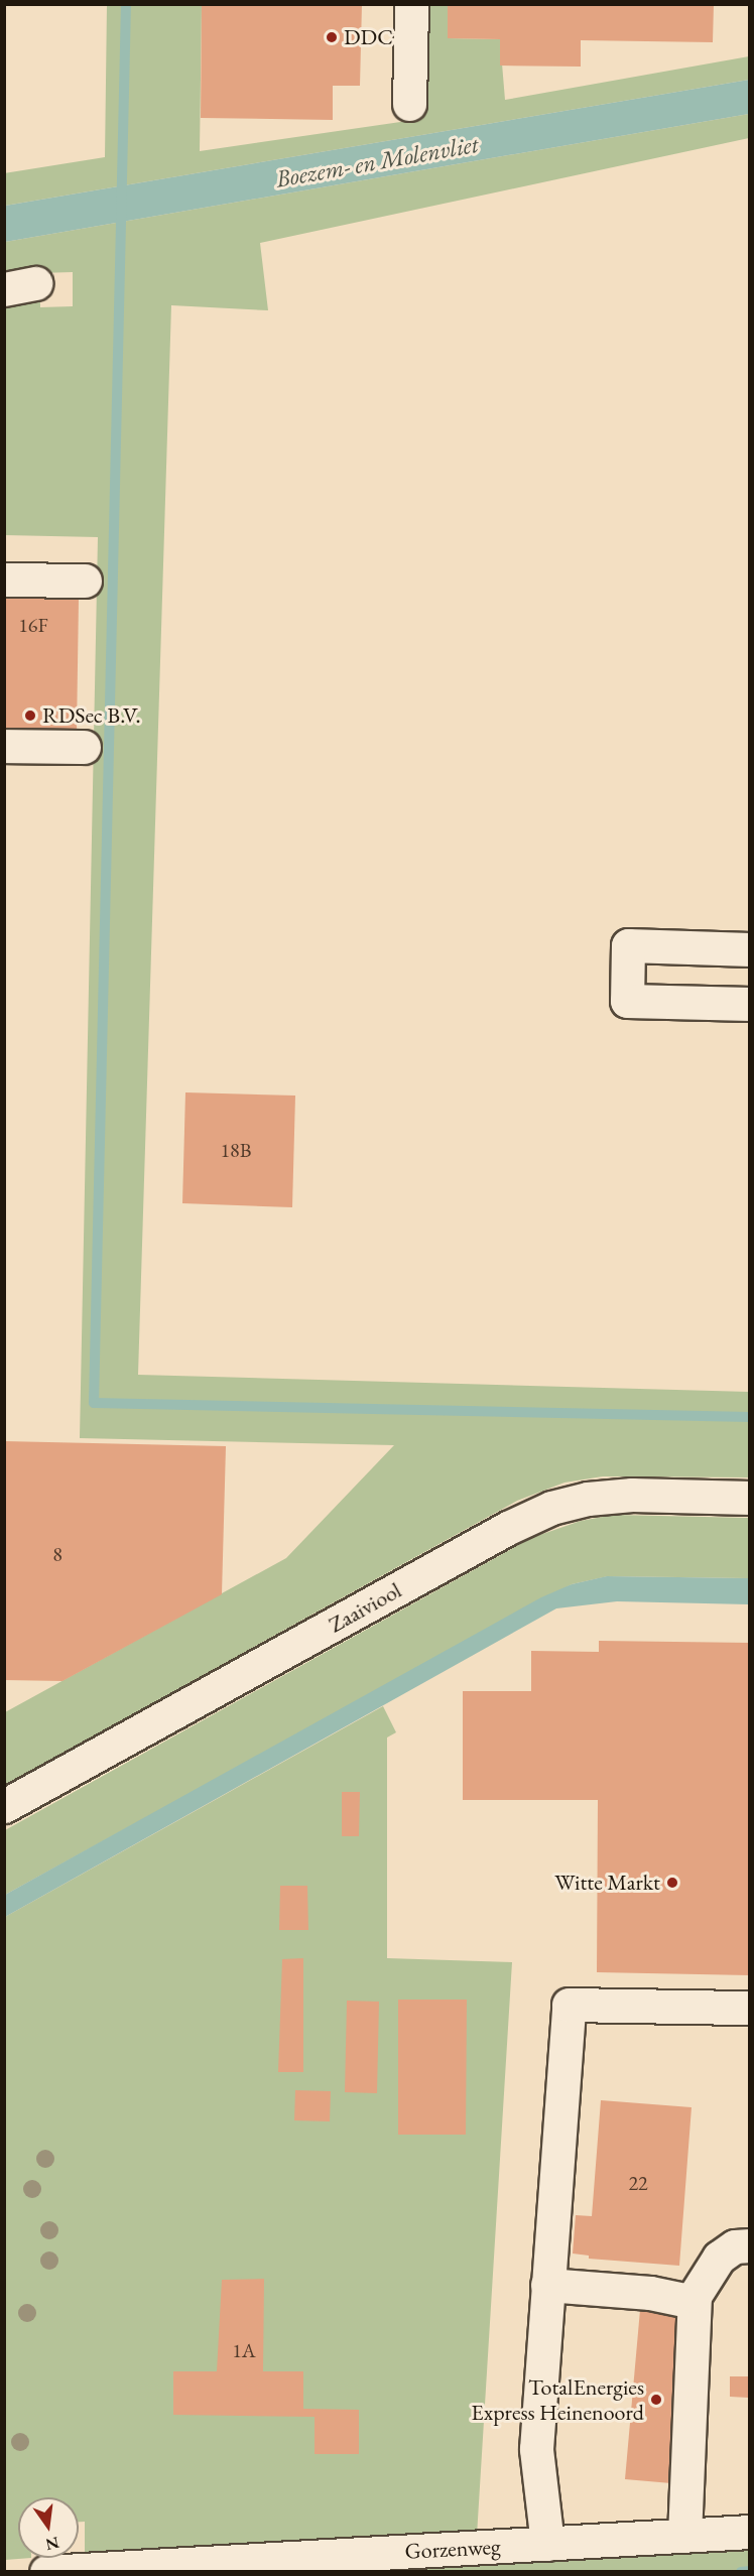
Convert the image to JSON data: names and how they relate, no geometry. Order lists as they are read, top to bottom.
{
  "streets": {
    "street": ["Zaaiviool", "Gorzenweg"]
  },
  "water": ["Boezem- en Molenvliet"],
  "places": [
    "DDC",
    "RDSec B.V.",
    "Witte Markt",
    "TotalEnergies Express Heinenoord"
  ],
  "house_numbers": [
    "16F",
    "18B",
    "8",
    "22",
    "1A"
  ],
  "north": "bottom"
}
